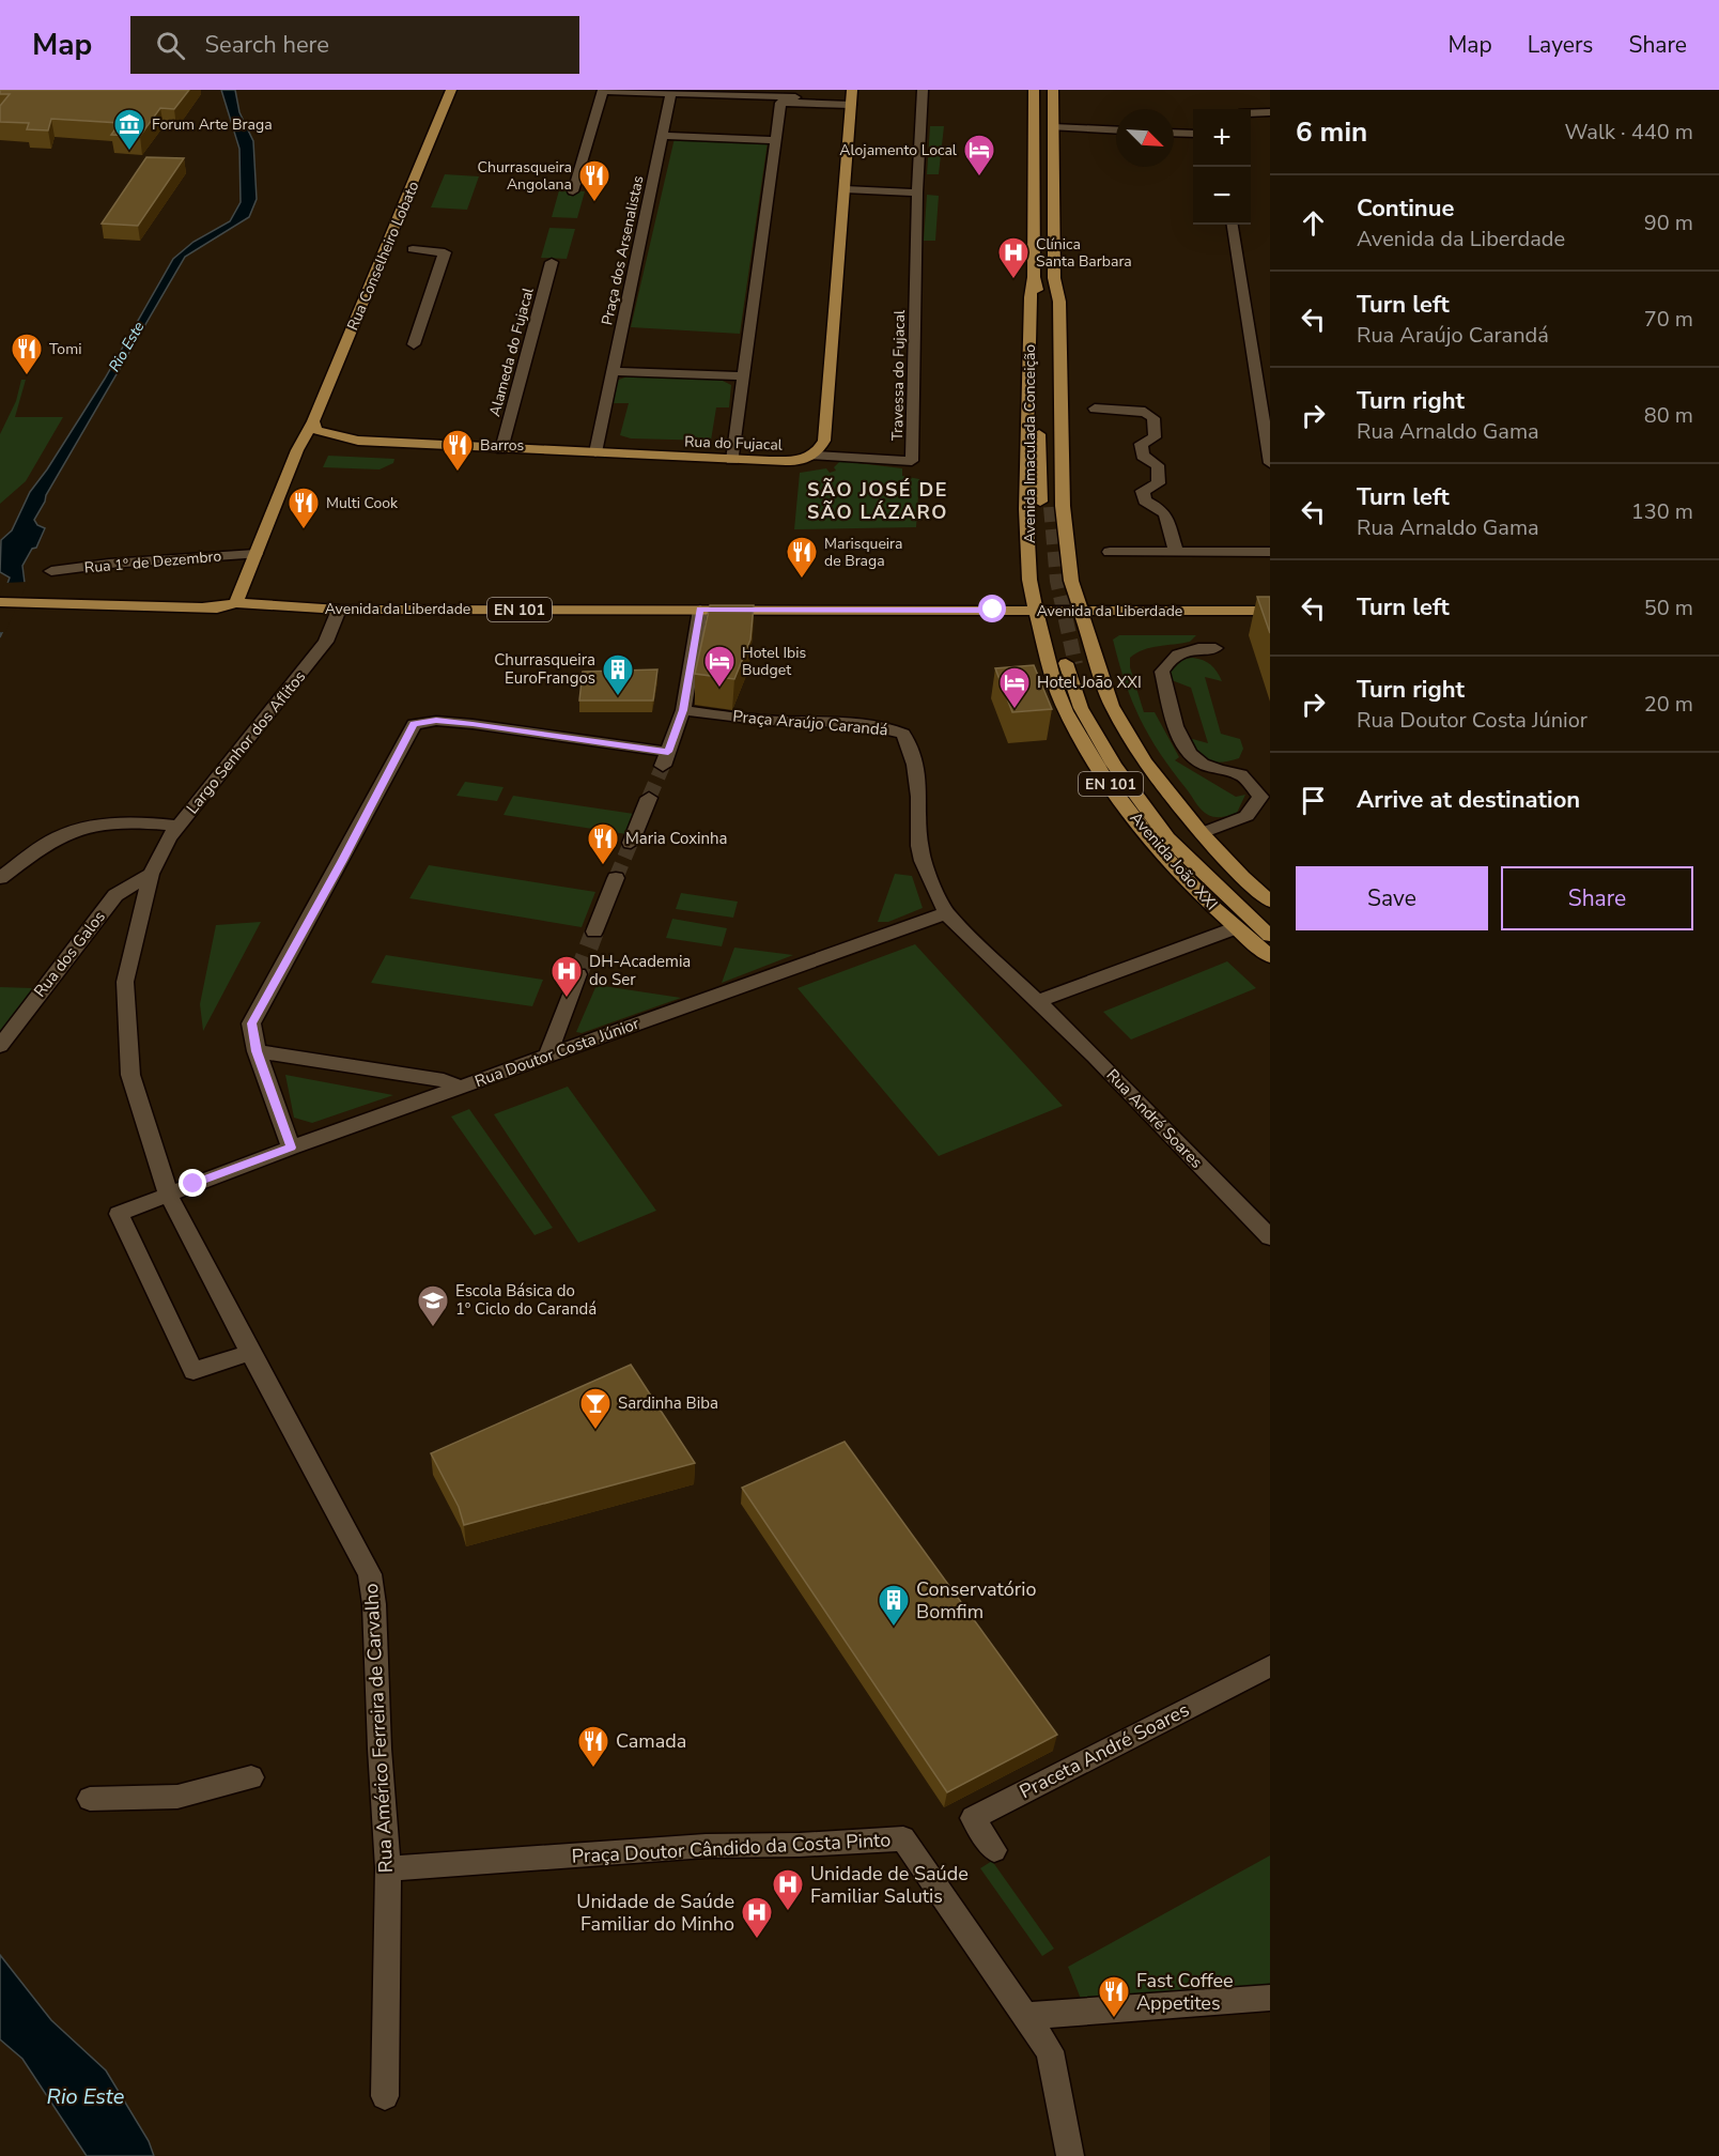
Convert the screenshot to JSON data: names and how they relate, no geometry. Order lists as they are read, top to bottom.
{
  "streets": {
    "main road": [
      "Rua Conselheiro Lobato",
      "Rua do Fujacal",
      "Avenida Imaculada Conceição",
      "Avenida da Liberdade",
      "EN 101",
      "Avenida João XXI"
    ],
    "street": [
      "Praça dos Arsenalistas",
      "Alameda do Fujacal",
      "Travessa do Fujacal",
      "Rua 1º de Dezembro",
      "Praça Araújo Carandá",
      "Largo Senhor dos Aflitos",
      "Rua dos Galos",
      "Rua Doutor Costa Júnior",
      "Rua André Soares",
      "Rua Américo Ferreira de Carvalho",
      "Praceta André Soares",
      "Praça Doutor Cândido da Costa Pinto"
    ]
  },
  "crossings": [
    ["Praça dos Arsenalistas", "Rua do Fujacal"],
    ["Alameda do Fujacal", "Rua do Fujacal"],
    ["Travessa do Fujacal", "Rua do Fujacal"],
    ["Avenida Imaculada Conceição", "Avenida da Liberdade"],
    ["Avenida Imaculada Conceição", "EN 101"],
    ["Avenida Imaculada Conceição", "Avenida João XXI"],
    ["Avenida da Liberdade", "EN 101"],
    ["Avenida da Liberdade", "Largo Senhor dos Aflitos"],
    ["Avenida da Liberdade", "Avenida João XXI"],
    ["Praça Araújo Carandá", "Rua Doutor Costa Júnior"],
    ["Praça Araújo Carandá", "Rua André Soares"],
    ["Largo Senhor dos Aflitos", "Rua dos Galos"],
    ["Largo Senhor dos Aflitos", "Rua Américo Ferreira de Carvalho"],
    ["Rua dos Galos", "Rua Américo Ferreira de Carvalho"],
    ["Rua Doutor Costa Júnior", "Rua André Soares"],
    ["Rua Doutor Costa Júnior", "Rua Américo Ferreira de Carvalho"],
    ["Rua Américo Ferreira de Carvalho", "Praça Doutor Cândido da Costa Pinto"]
  ],
  "districts": ["SÃO JOSÉ DE SÃO LÁZARO"],
  "water": ["Rio Este"],
  "places": {
    "museum": ["Forum Arte Braga"],
    "hotel": ["Alojamento Local", "Hotel Ibis Budget", "Hotel João XXI"],
    "restaurant": [
      "Churrasqueira Angolana",
      "Tomi",
      "Barros",
      "Multi Cook",
      "Marisqueira de Braga",
      "Maria Coxinha",
      "Camada",
      "Fast Coffee Appetites"
    ],
    "hospital": [
      "Clínica Santa Barbara",
      "DH-Academia do Ser",
      "Unidade de Saúde Familiar Salutis",
      "Unidade de Saúde Familiar do Minho"
    ],
    "building": ["Churrasqueira EuroFrangos", "Conservatório Bomfim"],
    "school or university": ["Escola Básica do 1º Ciclo do Carandá"],
    "bar": ["Sardinha Biba"]
  },
  "north": "bottom right",
  "page": {
    "header": "Map",
    "search": "Search here",
    "nav": ["Map", "Layers", "Share"],
    "heading": ["6 min", "Walk · 440 m"],
    "map_buttons": ["+", "−"],
    "list": [
      ["Continue", "Avenida da Liberdade", "90 m"],
      ["Turn left", "Rua Araújo Carandá", "70 m"],
      ["Turn right", "Rua Arnaldo Gama", "80 m"],
      ["Turn left", "Rua Arnaldo Gama", "130 m"],
      ["Turn left", "50 m"],
      ["Turn right", "Rua Doutor Costa Júnior", "20 m"],
      "Arrive at destination"
    ],
    "buttons": ["Save", "Share"]
  }
}
